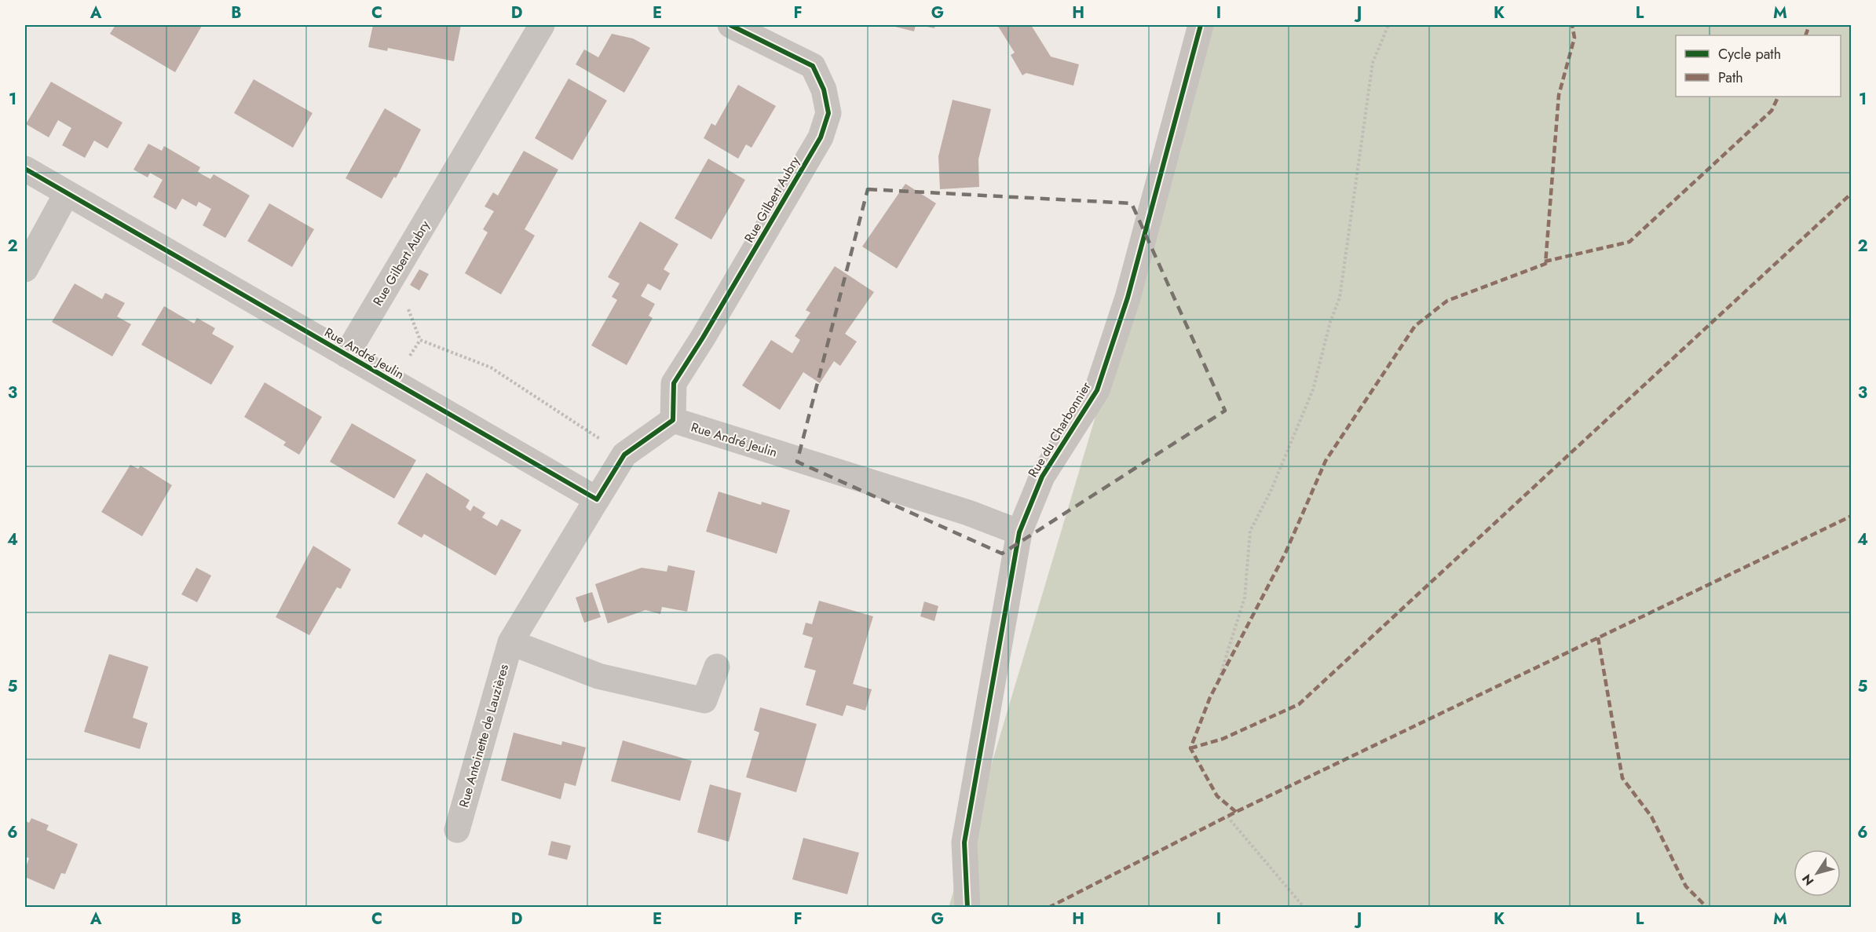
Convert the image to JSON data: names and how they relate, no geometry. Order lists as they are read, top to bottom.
{
  "streets": {
    "street": [
      "Rue Gilbert Aubry",
      "Rue André Jeulin",
      "Rue du Charbonnier",
      "Rue Antoinette de Lauzières"
    ]
  },
  "crossings": [
    ["Rue Gilbert Aubry", "Rue André Jeulin"],
    ["Rue André Jeulin", "Rue du Charbonnier"],
    ["Rue André Jeulin", "Rue Antoinette de Lauzières"]
  ],
  "legend": ["Cycle path", "Path"],
  "north": "bottom left",
  "grid": {
    "columns": [
      "A",
      "B",
      "C",
      "D",
      "E",
      "F",
      "G",
      "H",
      "I",
      "J",
      "K",
      "L",
      "M"
    ],
    "rows": [
      "1",
      "2",
      "3",
      "4",
      "5",
      "6"
    ]
  }
}
